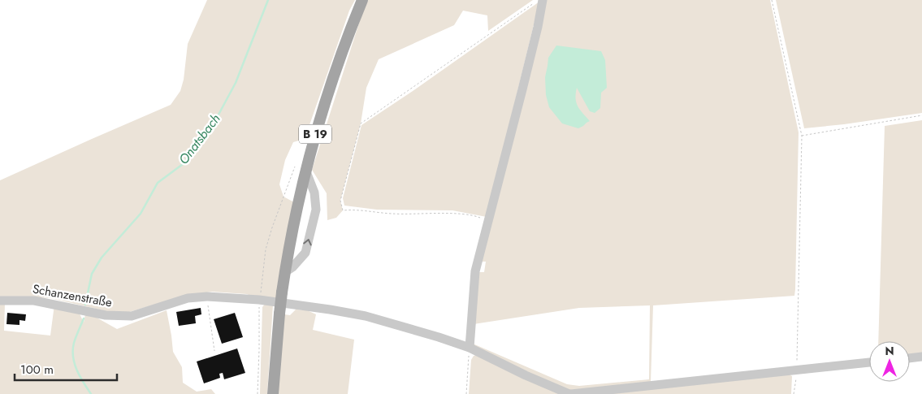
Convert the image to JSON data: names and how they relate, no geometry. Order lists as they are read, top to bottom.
{
  "streets": {
    "main road": ["B 19"],
    "street": ["Schanzenstraße"]
  },
  "water": ["Onatsbach"],
  "scale_bar": "100 m",
  "north": "top"
}
